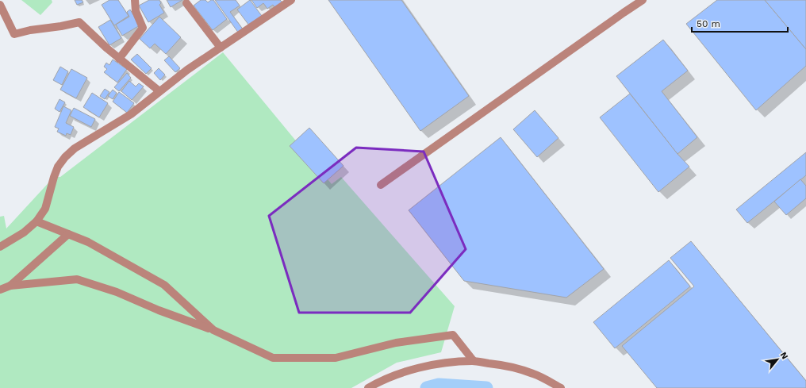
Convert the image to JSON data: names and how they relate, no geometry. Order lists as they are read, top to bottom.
{
  "scale_bar": "50 m",
  "north": "top right"
}
